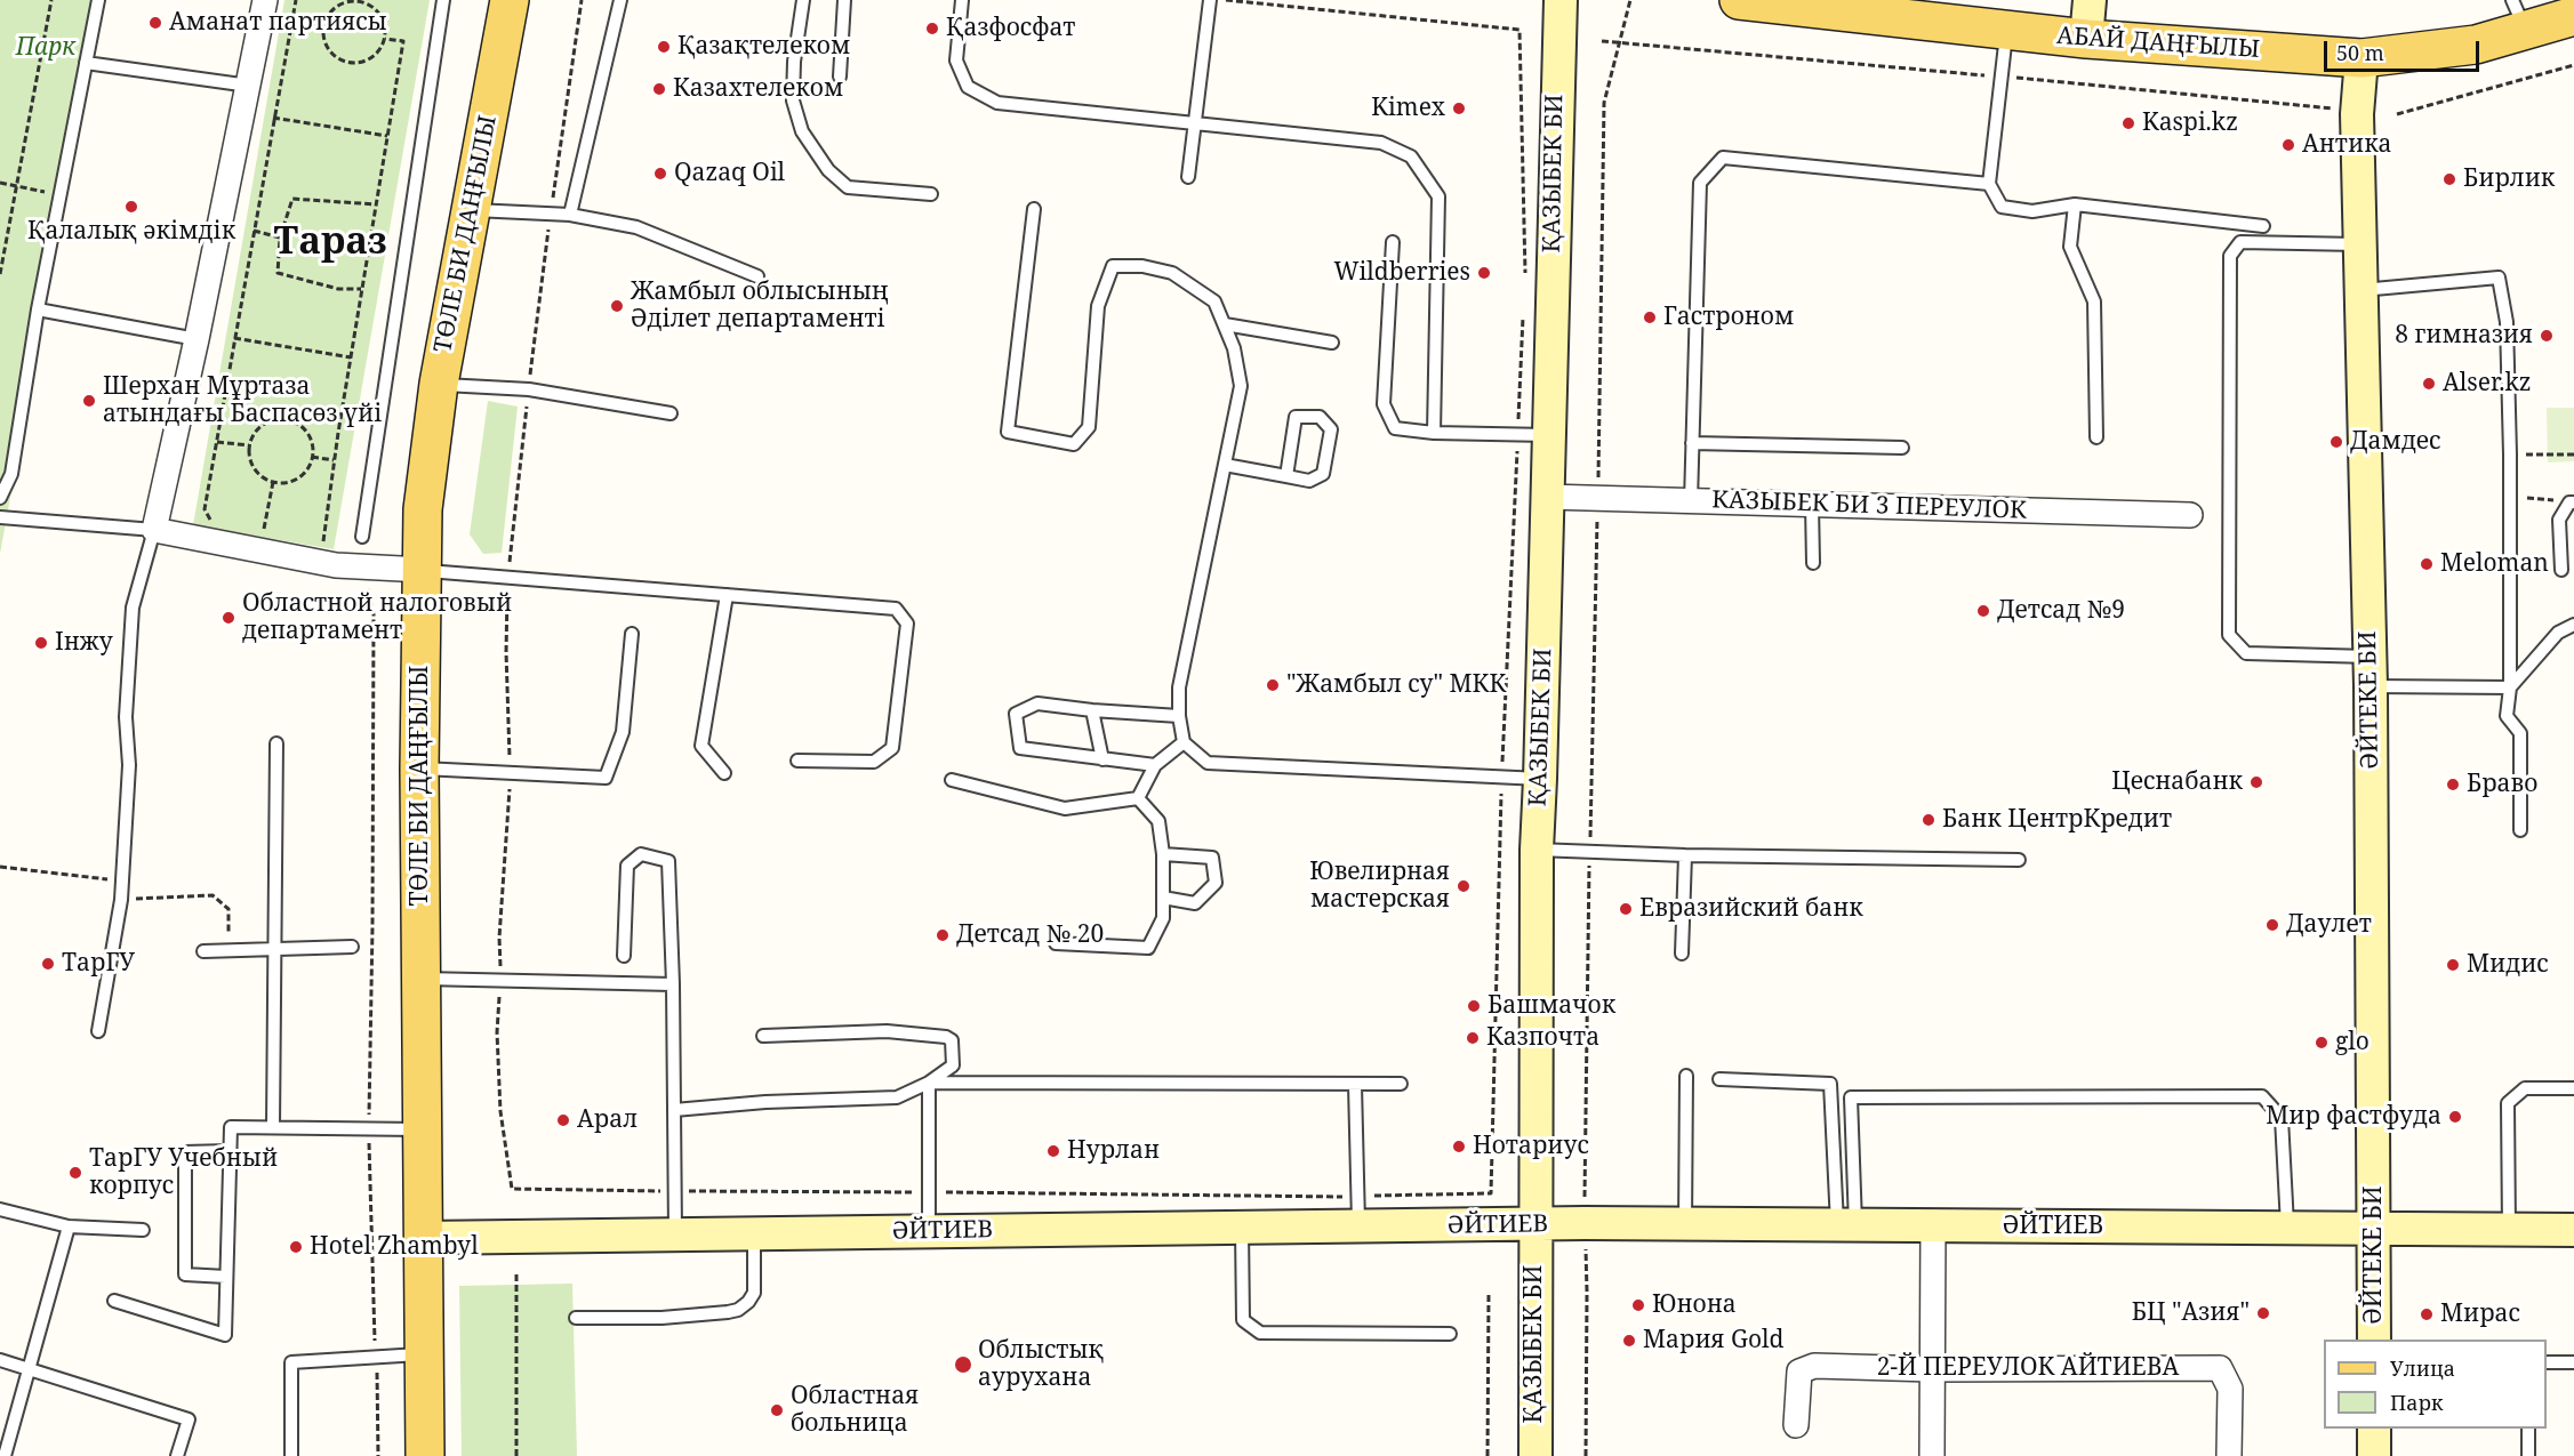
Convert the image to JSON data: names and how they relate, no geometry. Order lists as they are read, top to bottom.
{
  "streets": {
    "main road": ["АБАЙ ДАҢҒЫЛЫ", "ТӨЛЕ БИ ДАҢҒЫЛЫ"],
    "street": [
      "ҚАЗЫБЕК БИ",
      "КАЗЫБЕК БИ 3 ПЕРЕУЛОК",
      "ӘЙТЕКЕ БИ",
      "ӘЙТИЕВ",
      "2-Й ПЕРЕУЛОК АЙТИЕВА"
    ]
  },
  "crossings": [
    ["АБАЙ ДАҢҒЫЛЫ", "ӘЙТЕКЕ БИ"],
    ["ҚАЗЫБЕК БИ", "КАЗЫБЕК БИ 3 ПЕРЕУЛОК"],
    ["ҚАЗЫБЕК БИ", "ӘЙТИЕВ"],
    ["ТӨЛЕ БИ ДАҢҒЫЛЫ", "ӘЙТИЕВ"],
    ["ӘЙТЕКЕ БИ", "ӘЙТИЕВ"]
  ],
  "districts": ["Тараз"],
  "parks": ["Парк"],
  "places": [
    "Аманат партиясы",
    "Қазфосфат",
    "Қазақтелеком",
    "Казахтелеком",
    "Kimex",
    "Kaspi.kz",
    "Антика",
    "Qazaq Oil",
    "Бирлик",
    "Қалалық әкімдік",
    "Wildberries",
    "Жамбыл облысының Әділет департаменті",
    "Гастроном",
    "8 гимназия",
    "Alser.kz",
    "Шерхан Мұртаза атындағы Баспасөз үйі",
    "Дамдес",
    "Meloman",
    "Детсад №9",
    "Областной налоговый департамент",
    "Інжу",
    "\"Жамбыл су\" МКК",
    "Цеснабанк",
    "Браво",
    "Банк ЦентрКредит",
    "Ювелирная мастерская",
    "Евразийский банк",
    "Даулет",
    "Детсад № 20",
    "ТарГУ",
    "Мидис",
    "Башмачок",
    "Казпочта",
    "glo",
    "Мир фастфуда",
    "Арал",
    "Нотариус",
    "Нурлан",
    "ТарГУ Учебный корпус",
    "Hotel Zhambyl",
    "Юнона",
    "БЦ \"Азия\"",
    "Мирас",
    "Мария Gold",
    "Облыстық аурухана",
    "Областная больница"
  ],
  "legend": ["Улица", "Парк"],
  "scale_bar": "50 m"
}
